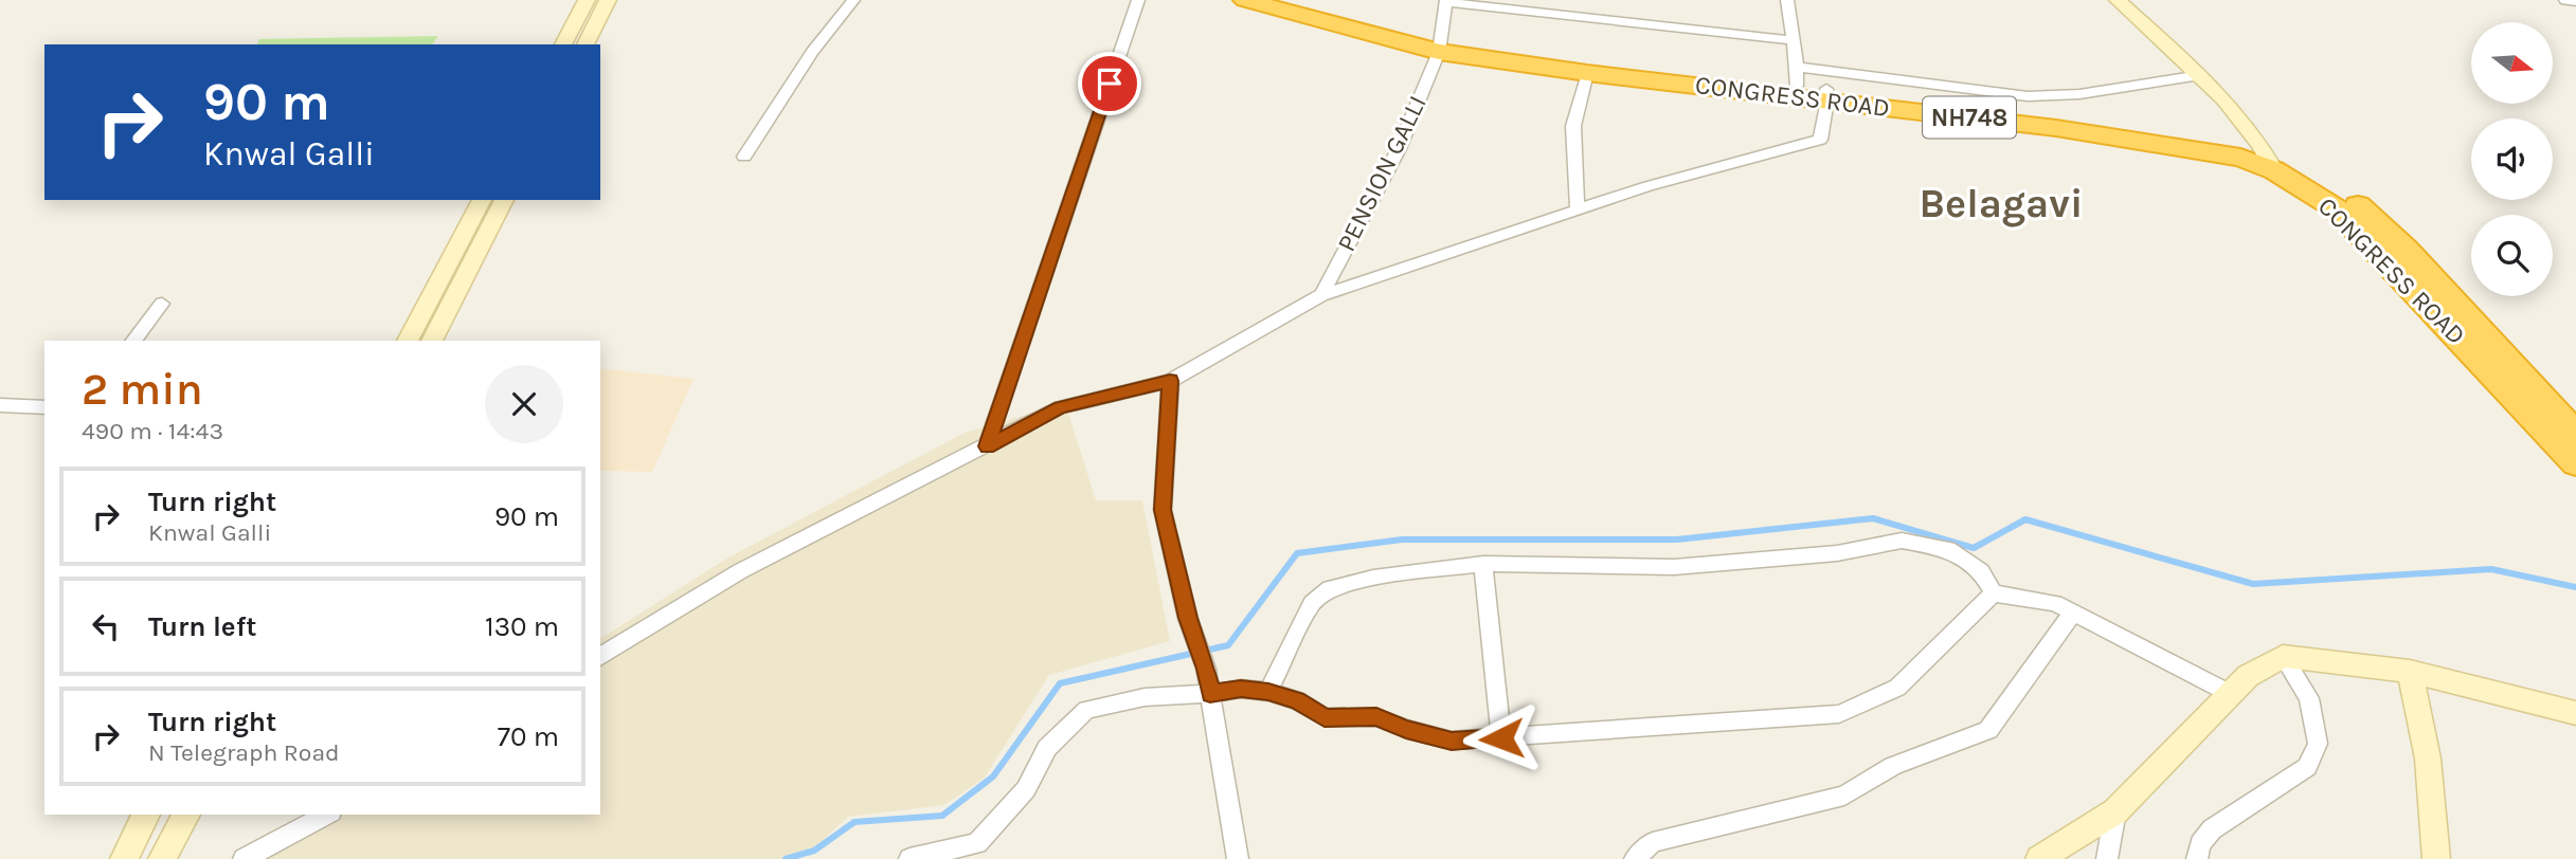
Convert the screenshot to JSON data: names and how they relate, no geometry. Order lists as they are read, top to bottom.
{
  "streets": {
    "highway": ["CONGRESS ROAD", "NH748"],
    "street": ["PENSION GALLI"]
  },
  "crossings": [
    ["CONGRESS ROAD", "PENSION GALLI"]
  ],
  "districts": ["Belagavi"],
  "north": "right",
  "page": {
    "turn": ["90 m", "Knwal Galli"],
    "heading": ["2 min", "490 m · 14:43"],
    "list": [
      {
        "name": "Turn right",
        "note": "Knwal Galli",
        "value": "90 m"
      },
      {
        "name": "Turn left",
        "value": "130 m"
      },
      {
        "name": "Turn right",
        "note": "N Telegraph Road",
        "value": "70 m"
      }
    ]
  }
}
